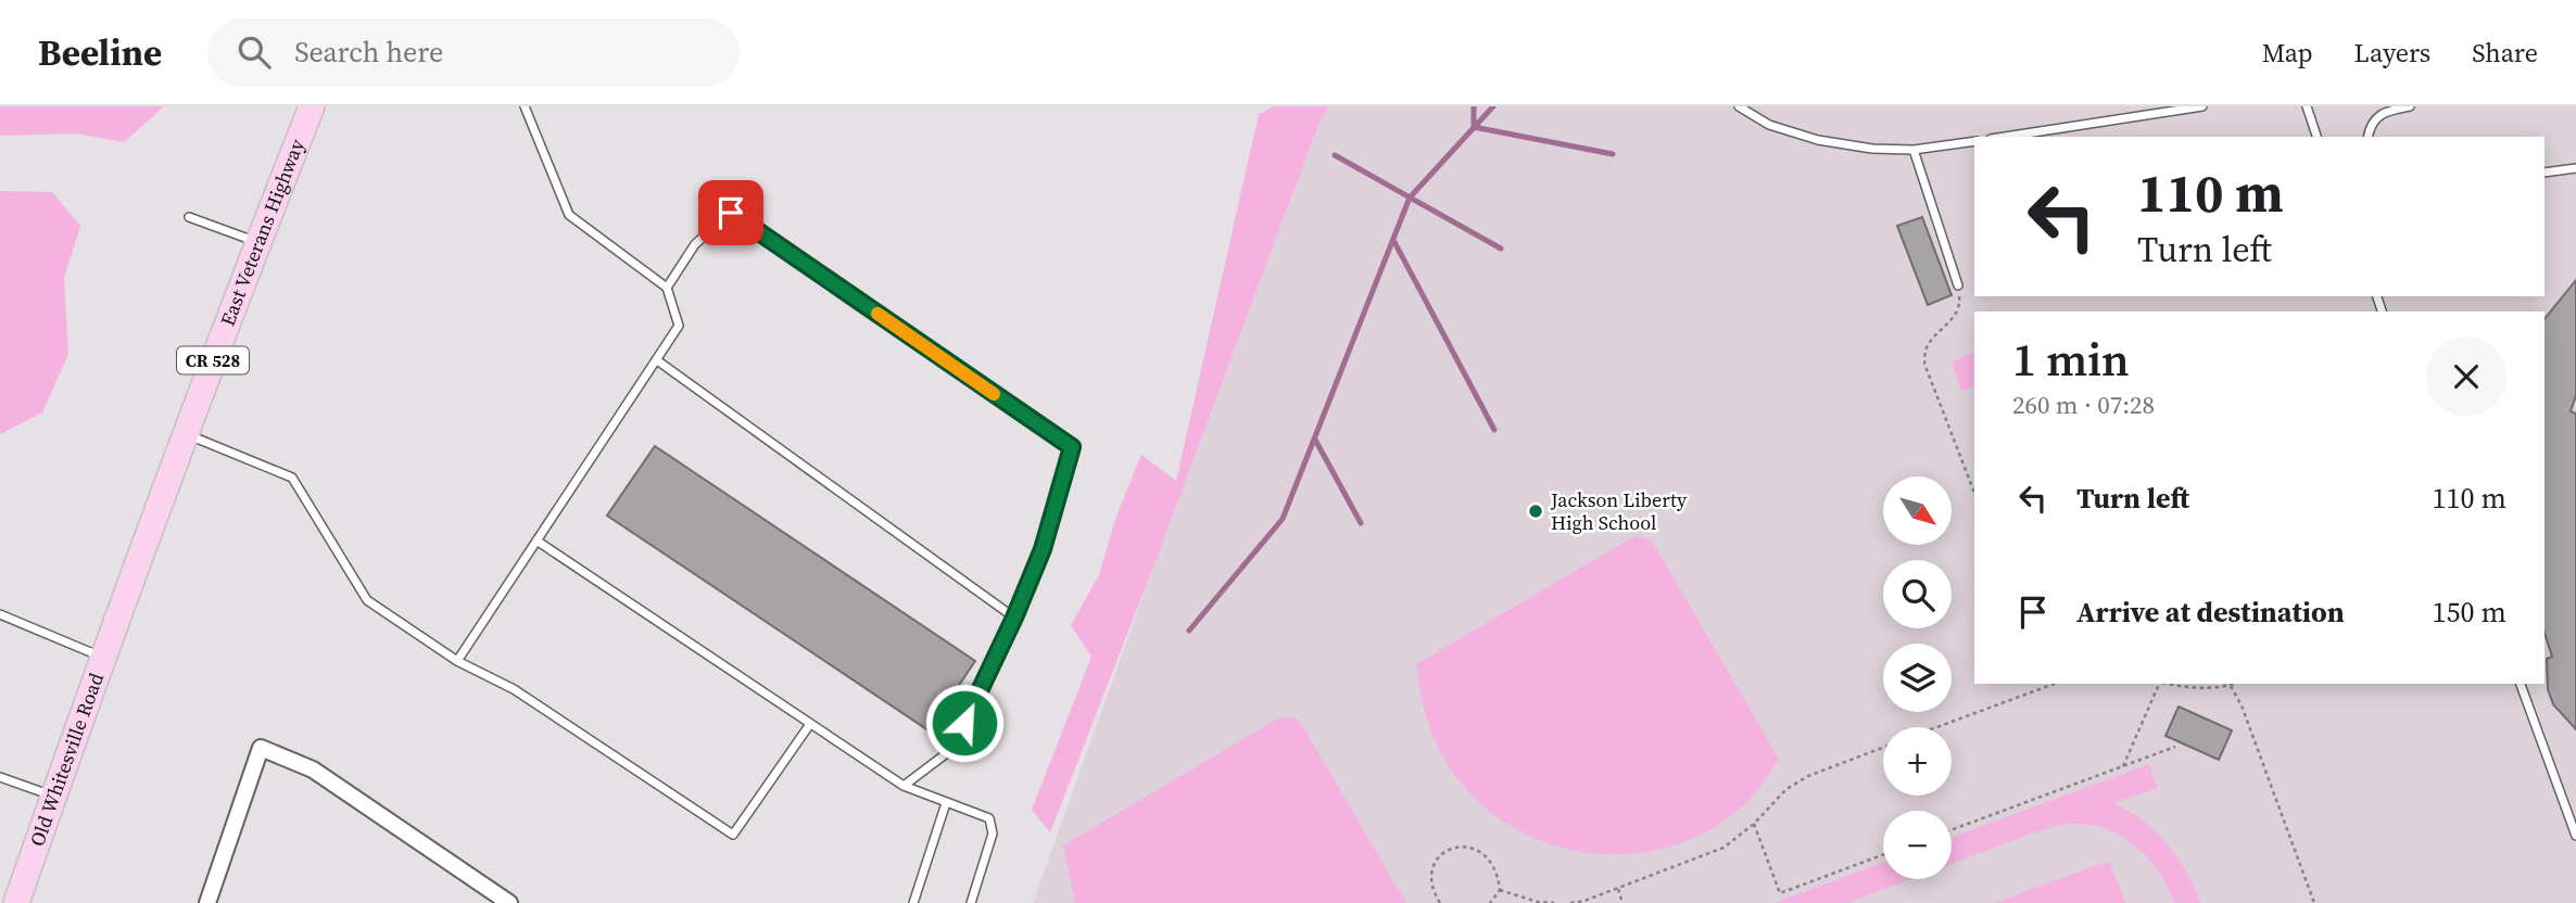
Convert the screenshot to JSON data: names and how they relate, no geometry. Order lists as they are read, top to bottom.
{
  "streets": {
    "main road": ["East Veterans Highway", "CR 528", "Old Whitesville Road"]
  },
  "crossings": [
    ["East Veterans Highway", "Old Whitesville Road"]
  ],
  "places": ["Jackson Liberty High School"],
  "north": "bottom right",
  "page": {
    "header": "Beeline",
    "search": "Search here",
    "nav": ["Map", "Layers", "Share"],
    "turn": ["110 m", "Turn left"],
    "heading": ["1 min", "260 m · 07:28"],
    "list": [
      {
        "name": "Turn left",
        "value": "110 m"
      },
      {
        "name": "Arrive at destination",
        "value": "150 m"
      }
    ],
    "map_buttons": ["+", "−"]
  }
}
